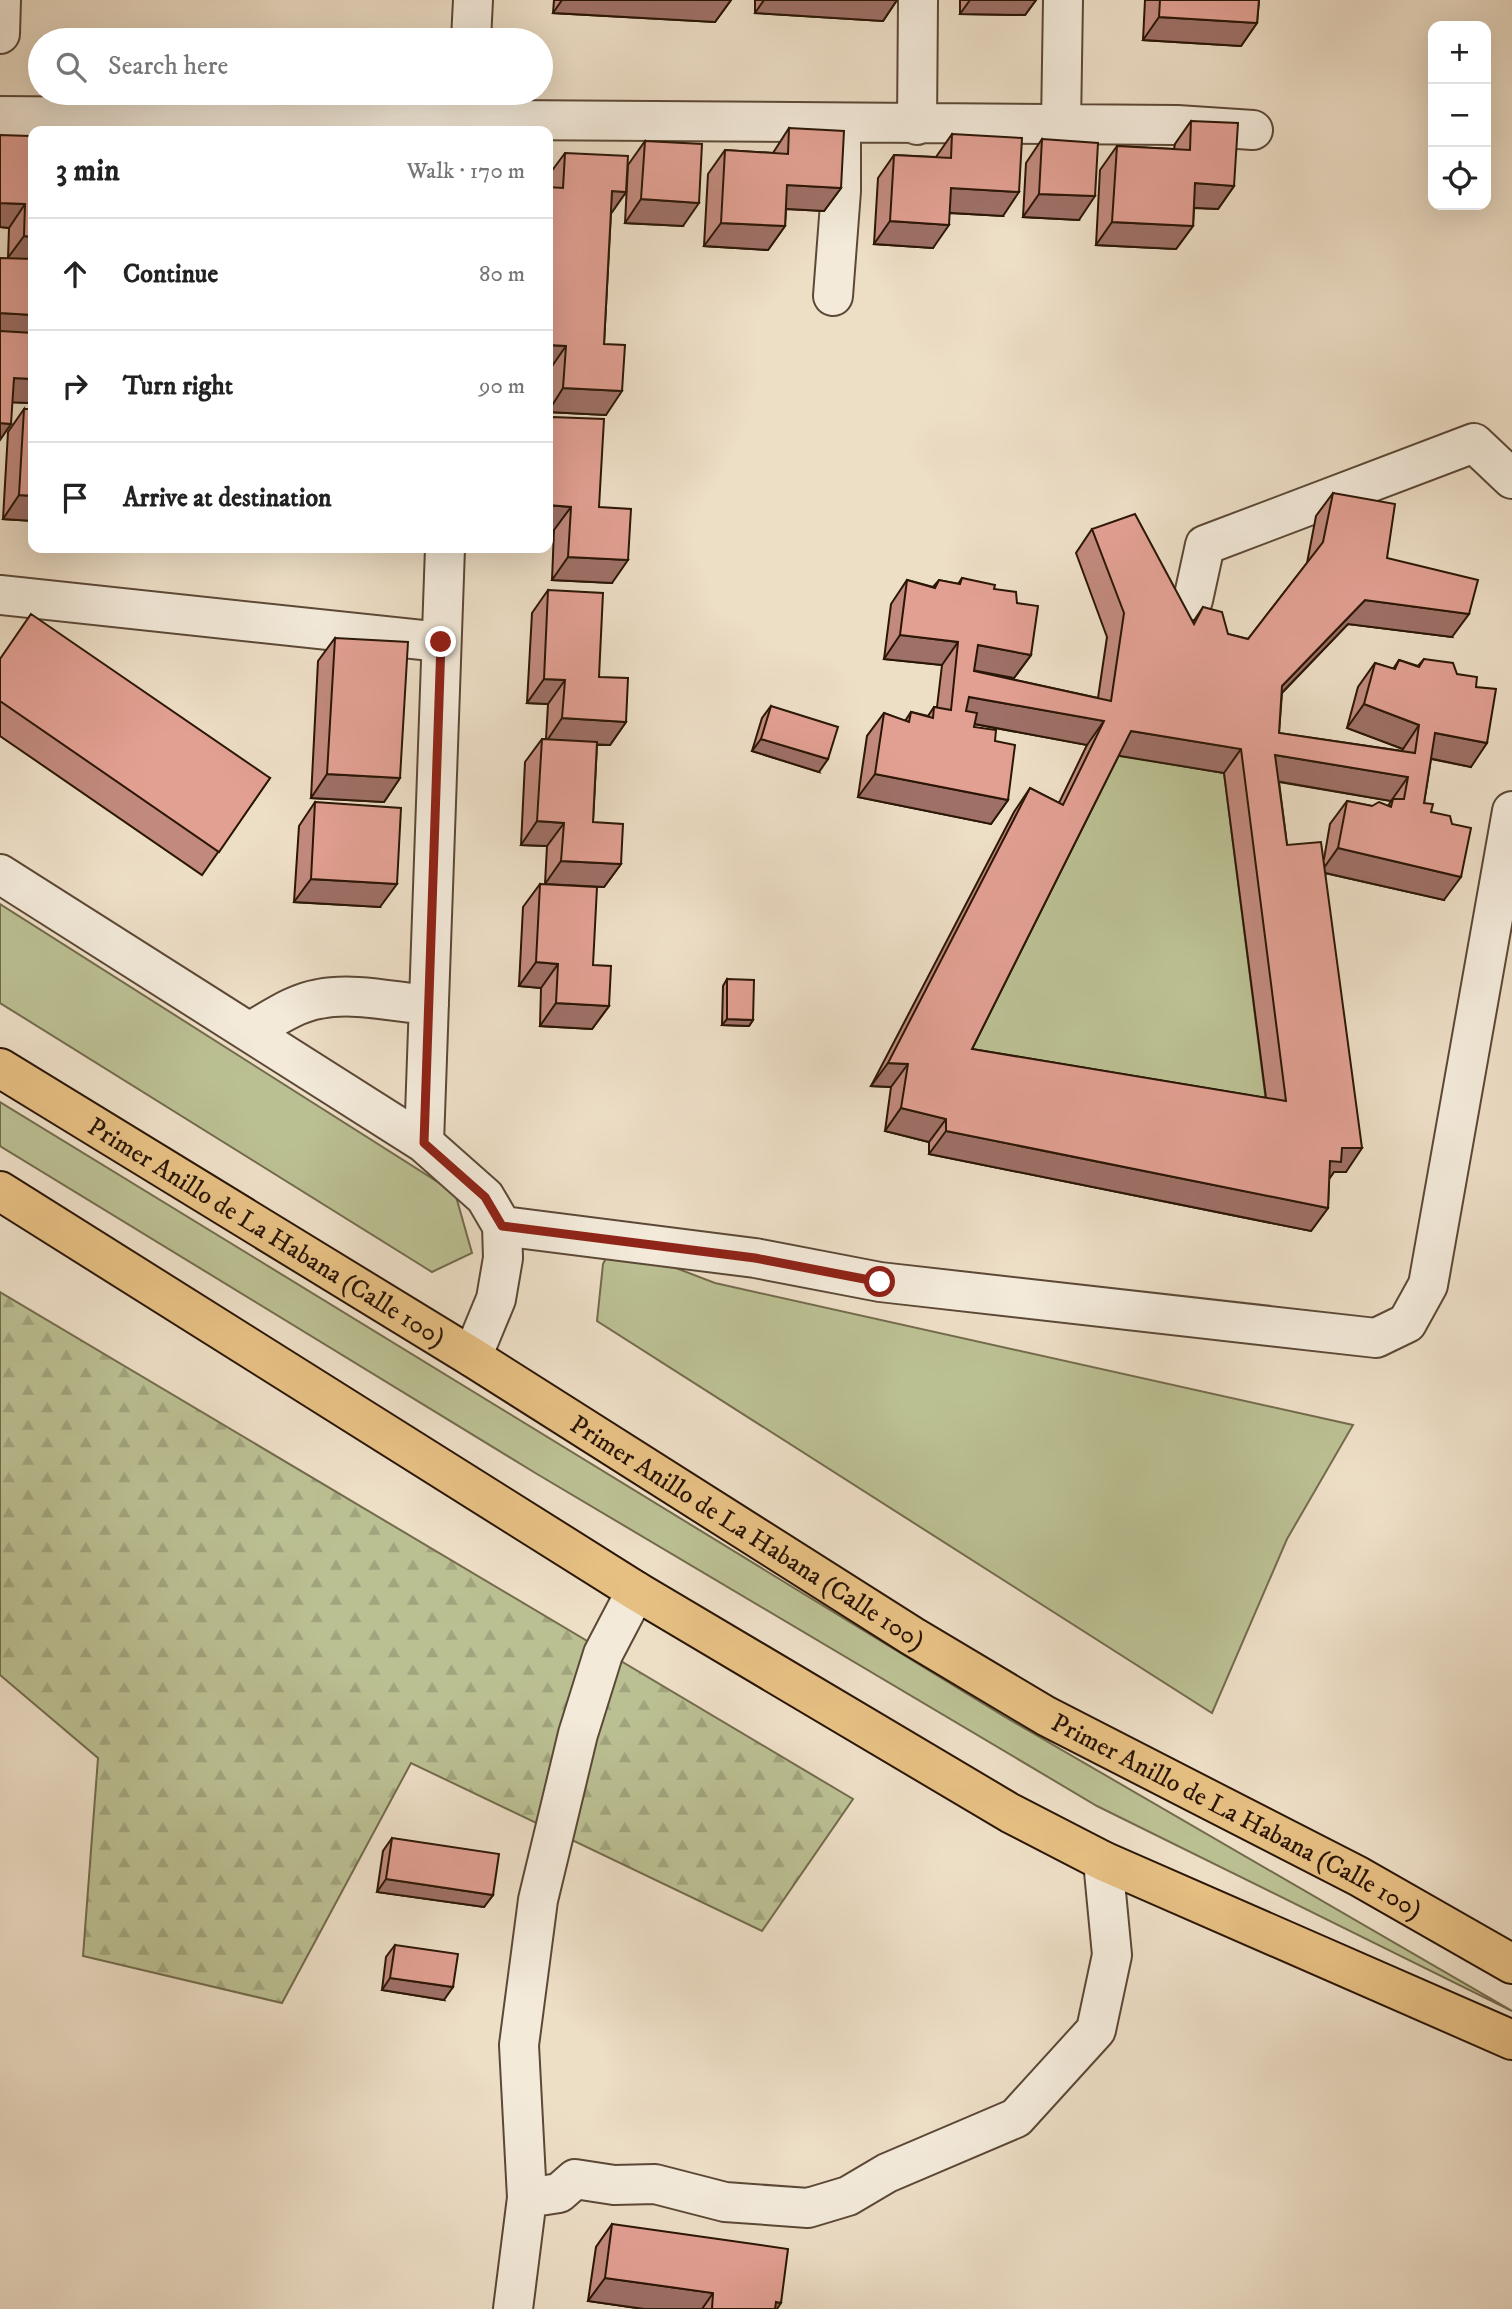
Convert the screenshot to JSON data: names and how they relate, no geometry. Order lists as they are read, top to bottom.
{
  "streets": {
    "highway": ["Primer Anillo de La Habana (Calle 100)"]
  },
  "page": {
    "map_buttons": ["+", "−"],
    "search": "Search here",
    "heading": ["3 min", "Walk · 170 m"],
    "list": [
      ["Continue", "80 m"],
      ["Turn right", "90 m"],
      "Arrive at destination"
    ]
  }
}
